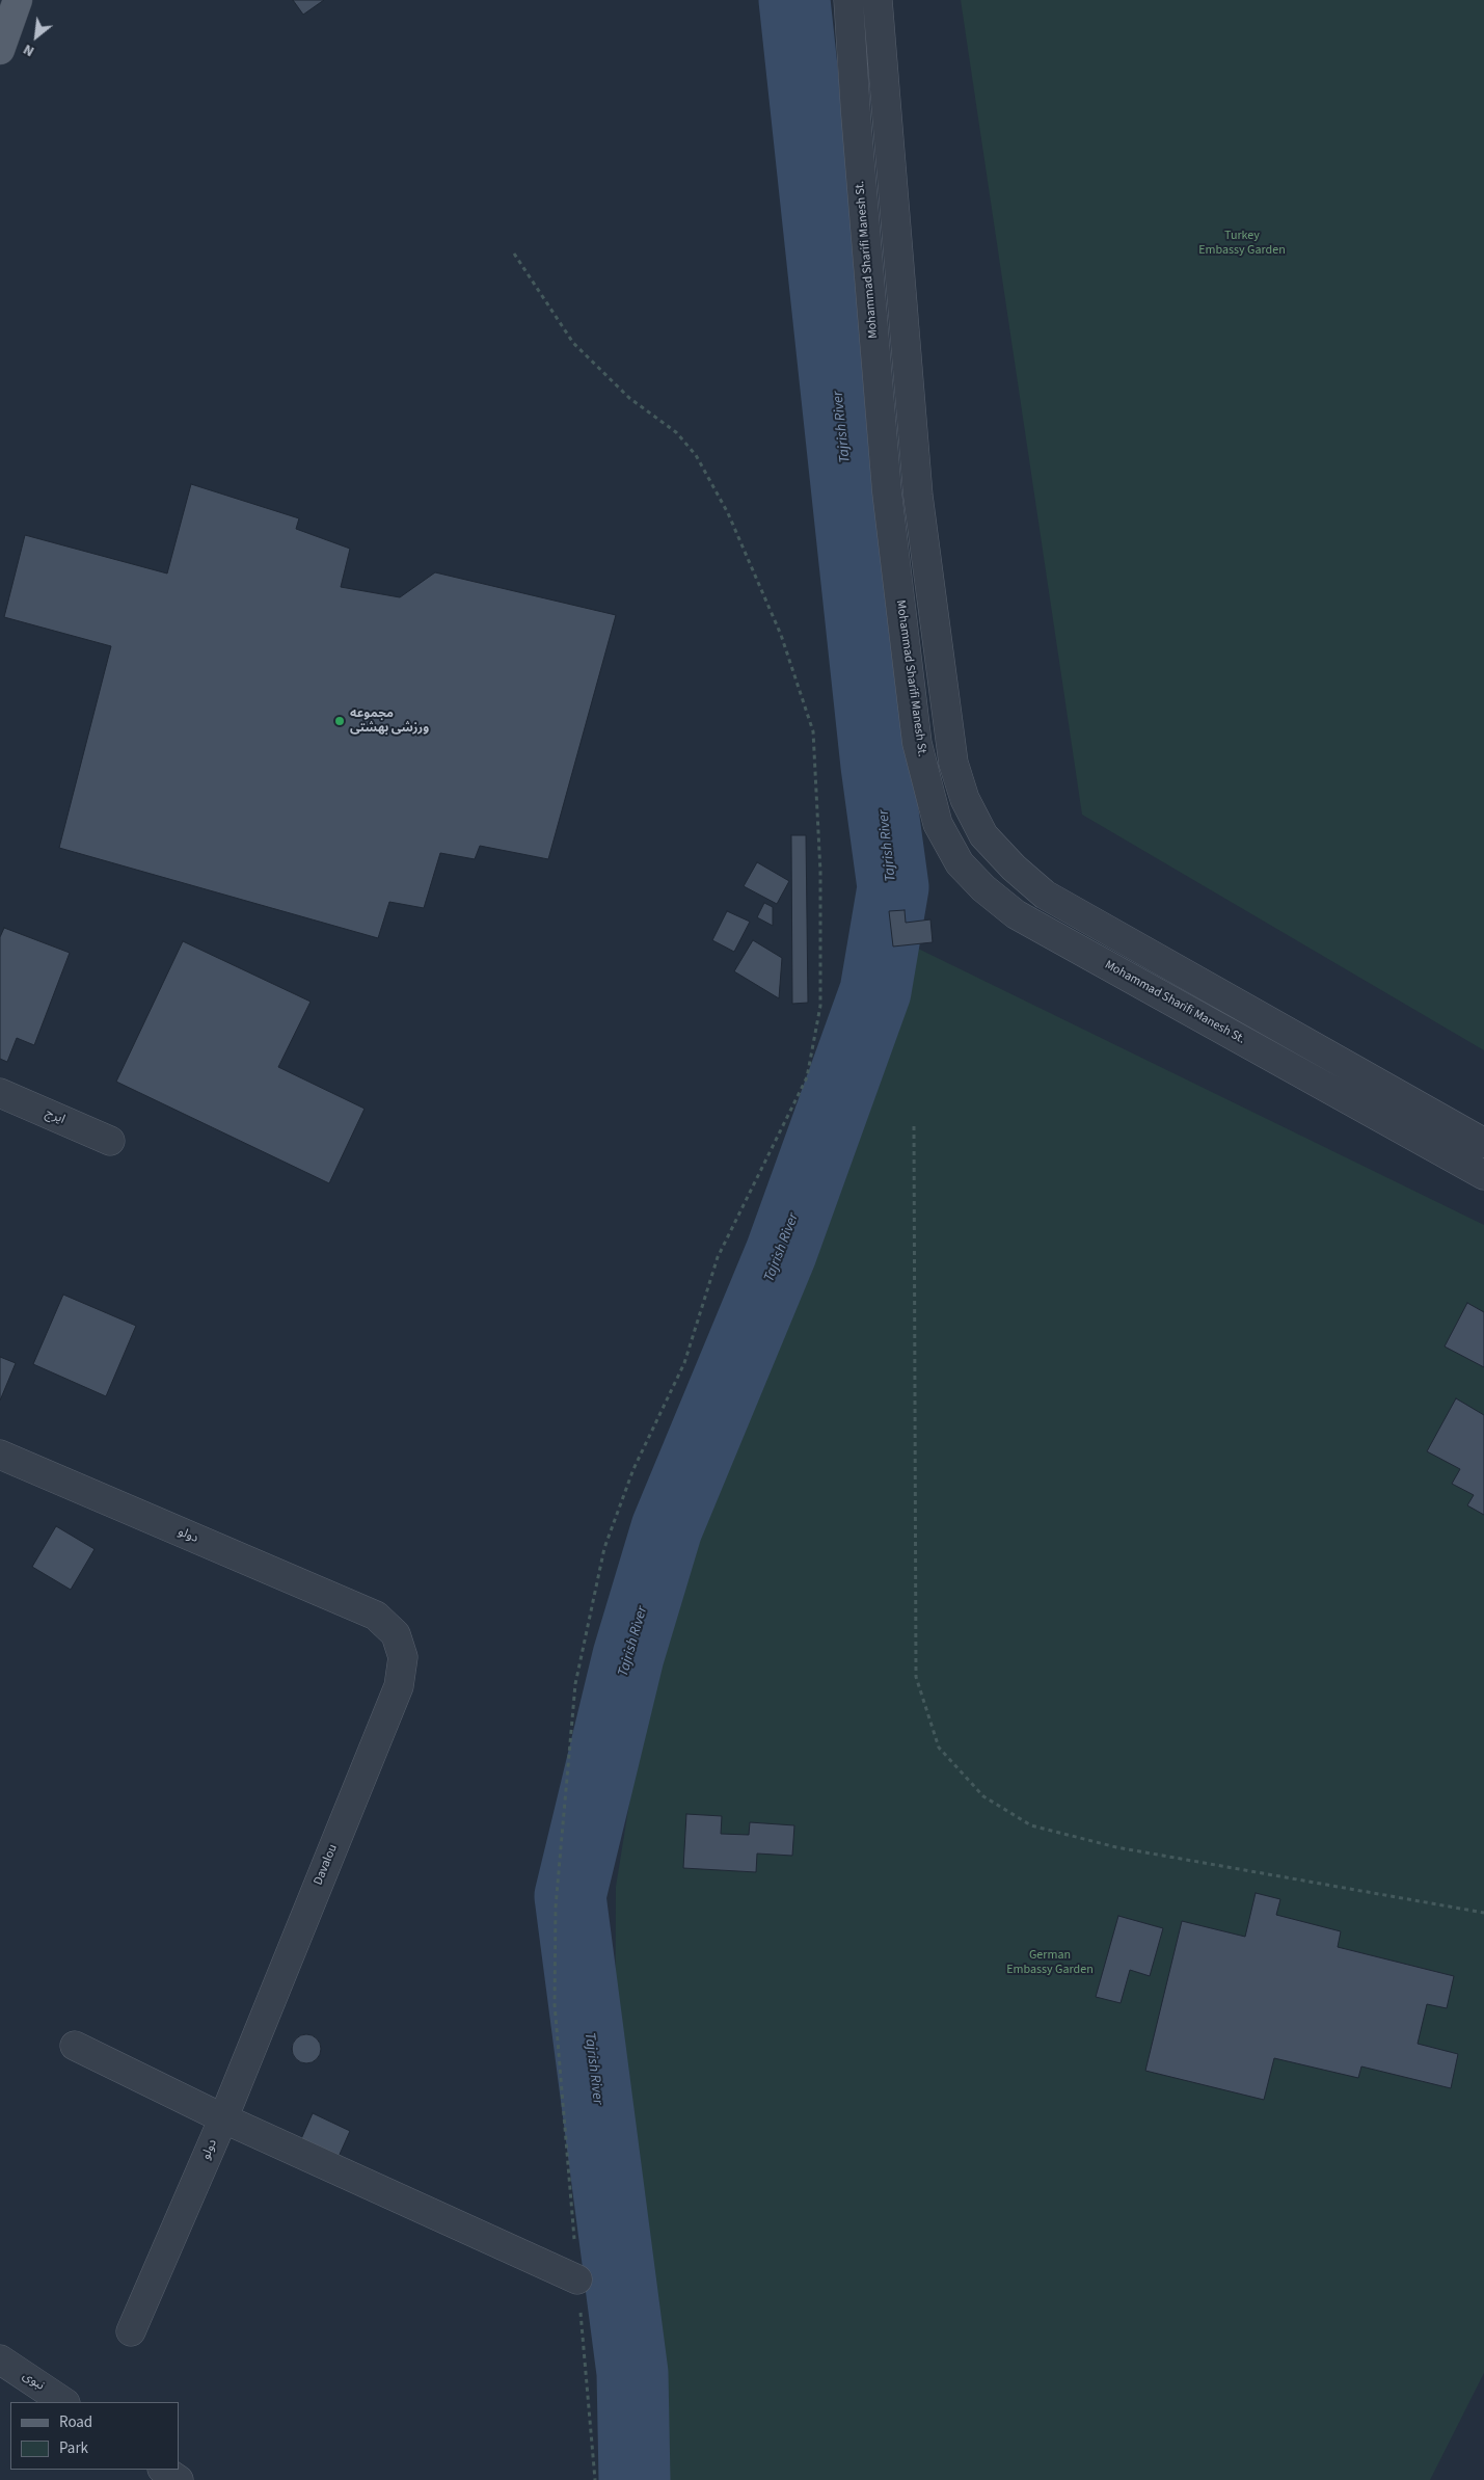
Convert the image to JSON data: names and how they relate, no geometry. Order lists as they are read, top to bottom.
{
  "streets": {
    "street": [
      "Mohammad Sharifi Manesh St.",
      "ایرج",
      "دولو",
      "Davalou",
      "نبوی"
    ]
  },
  "crossings": [
    ["دولو", "Davalou"]
  ],
  "water": ["Tajrish River"],
  "parks": ["Turkey Embassy Garden", "German Embassy Garden"],
  "places": ["مجموعه ورزشی بهشتی"],
  "legend": ["Road", "Park"],
  "north": "bottom left"
}
